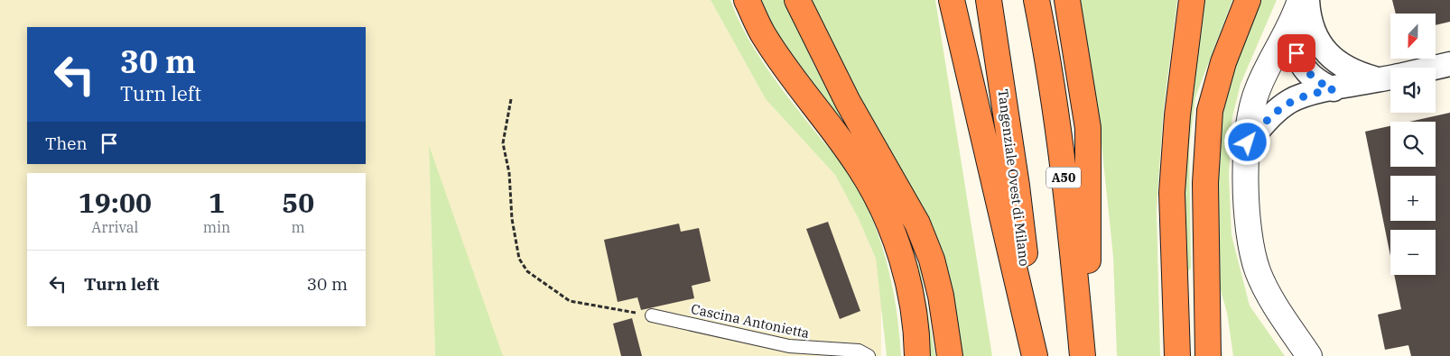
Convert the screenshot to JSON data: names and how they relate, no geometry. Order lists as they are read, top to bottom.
{
  "streets": {
    "highway": ["Tangenziale Ovest di Milano", "A50"],
    "lane": ["Cascina Antonietta"]
  },
  "north": "bottom",
  "page": {
    "map_buttons": ["+", "−"],
    "turn": ["30 m", "Turn left"],
    "then": "Then",
    "eta": [
      "19:00",
      "Arrival",
      "1",
      "min",
      "50",
      "m"
    ],
    "list": [
      {
        "name": "Turn left",
        "value": "30 m"
      }
    ]
  }
}
